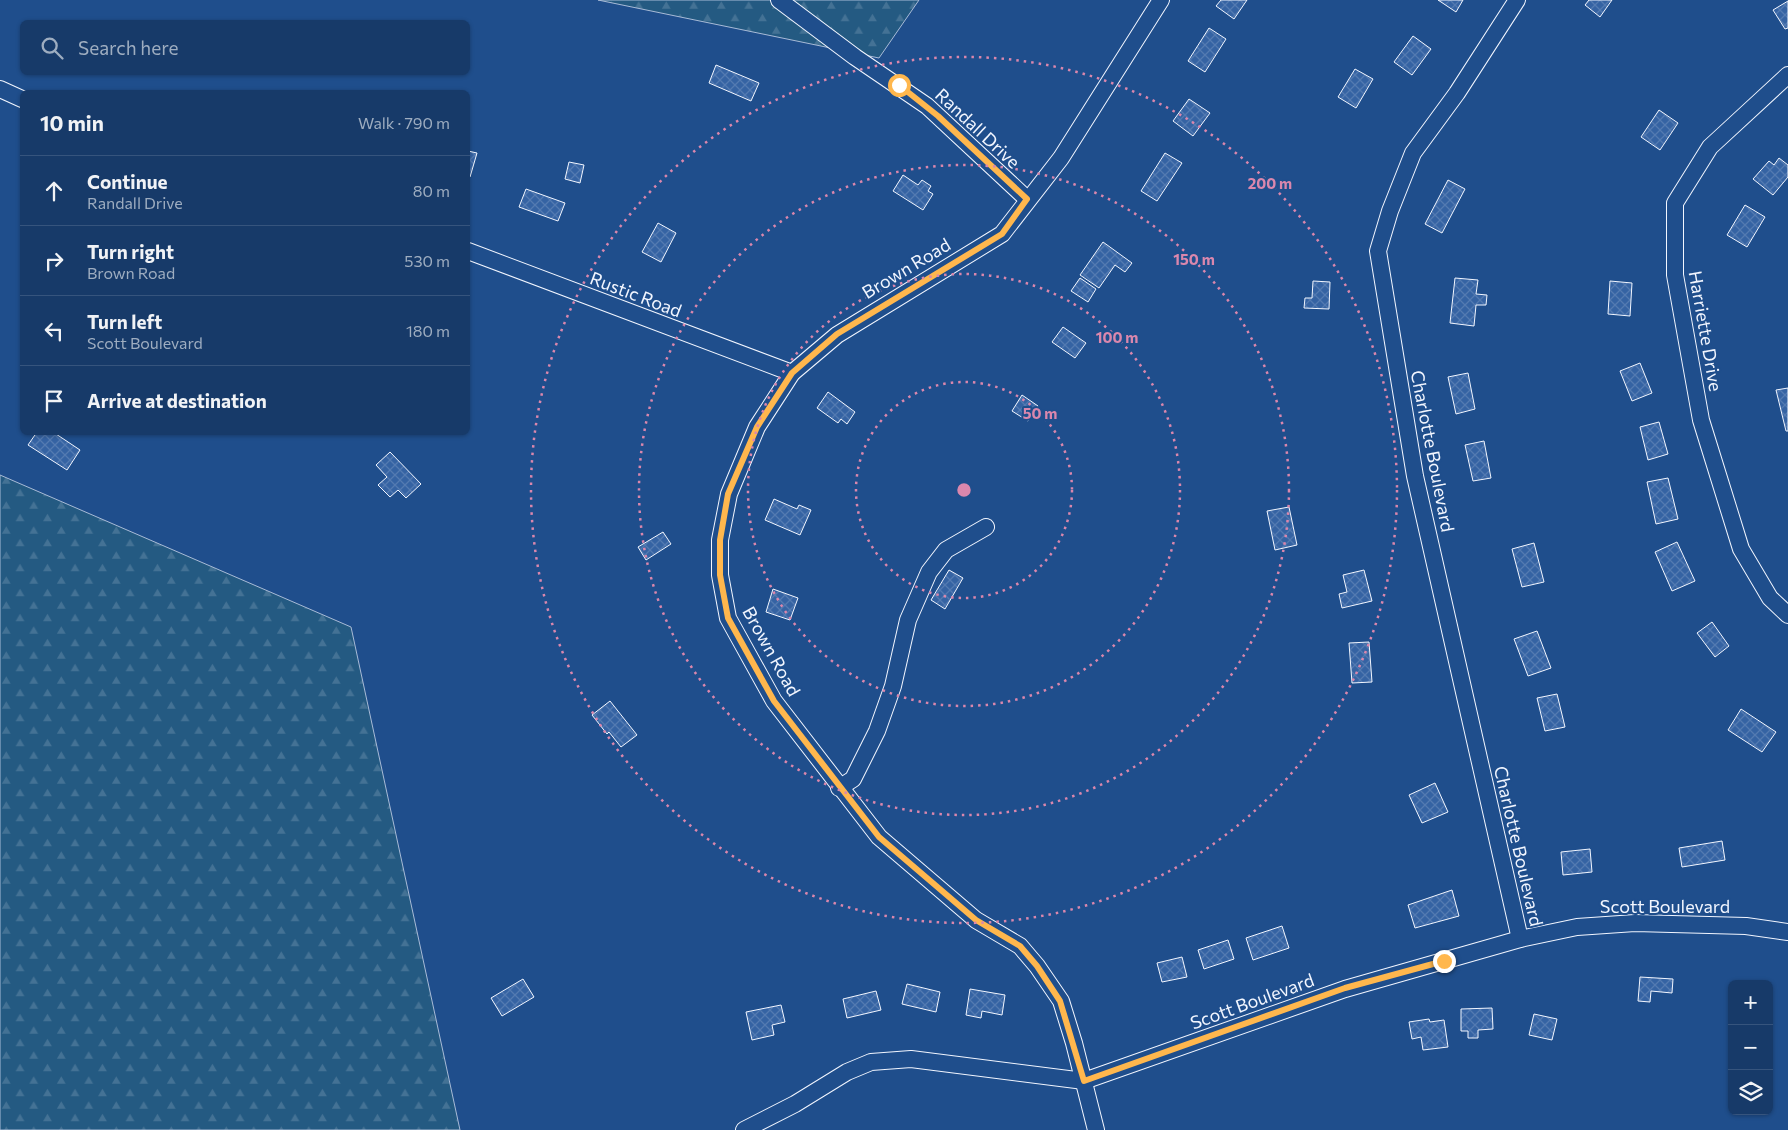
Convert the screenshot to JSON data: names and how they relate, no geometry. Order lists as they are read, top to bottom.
{
  "streets": {
    "street": [
      "Randall Drive",
      "Brown Road",
      "Rustic Road",
      "Harriette Drive",
      "Charlotte Boulevard",
      "Scott Boulevard"
    ]
  },
  "crossings": [
    ["Randall Drive", "Brown Road"],
    ["Brown Road", "Rustic Road"],
    ["Brown Road", "Scott Boulevard"],
    ["Charlotte Boulevard", "Scott Boulevard"]
  ],
  "page": {
    "search": "Search here",
    "heading": ["10 min", "Walk · 790 m"],
    "list": [
      ["Continue", "Randall Drive", "80 m"],
      ["Turn right", "Brown Road", "530 m"],
      ["Turn left", "Scott Boulevard", "180 m"],
      "Arrive at destination"
    ],
    "map_buttons": ["+", "−"]
  },
  "rings": [
    "200 m",
    "150 m",
    "100 m",
    "50 m"
  ]
}
